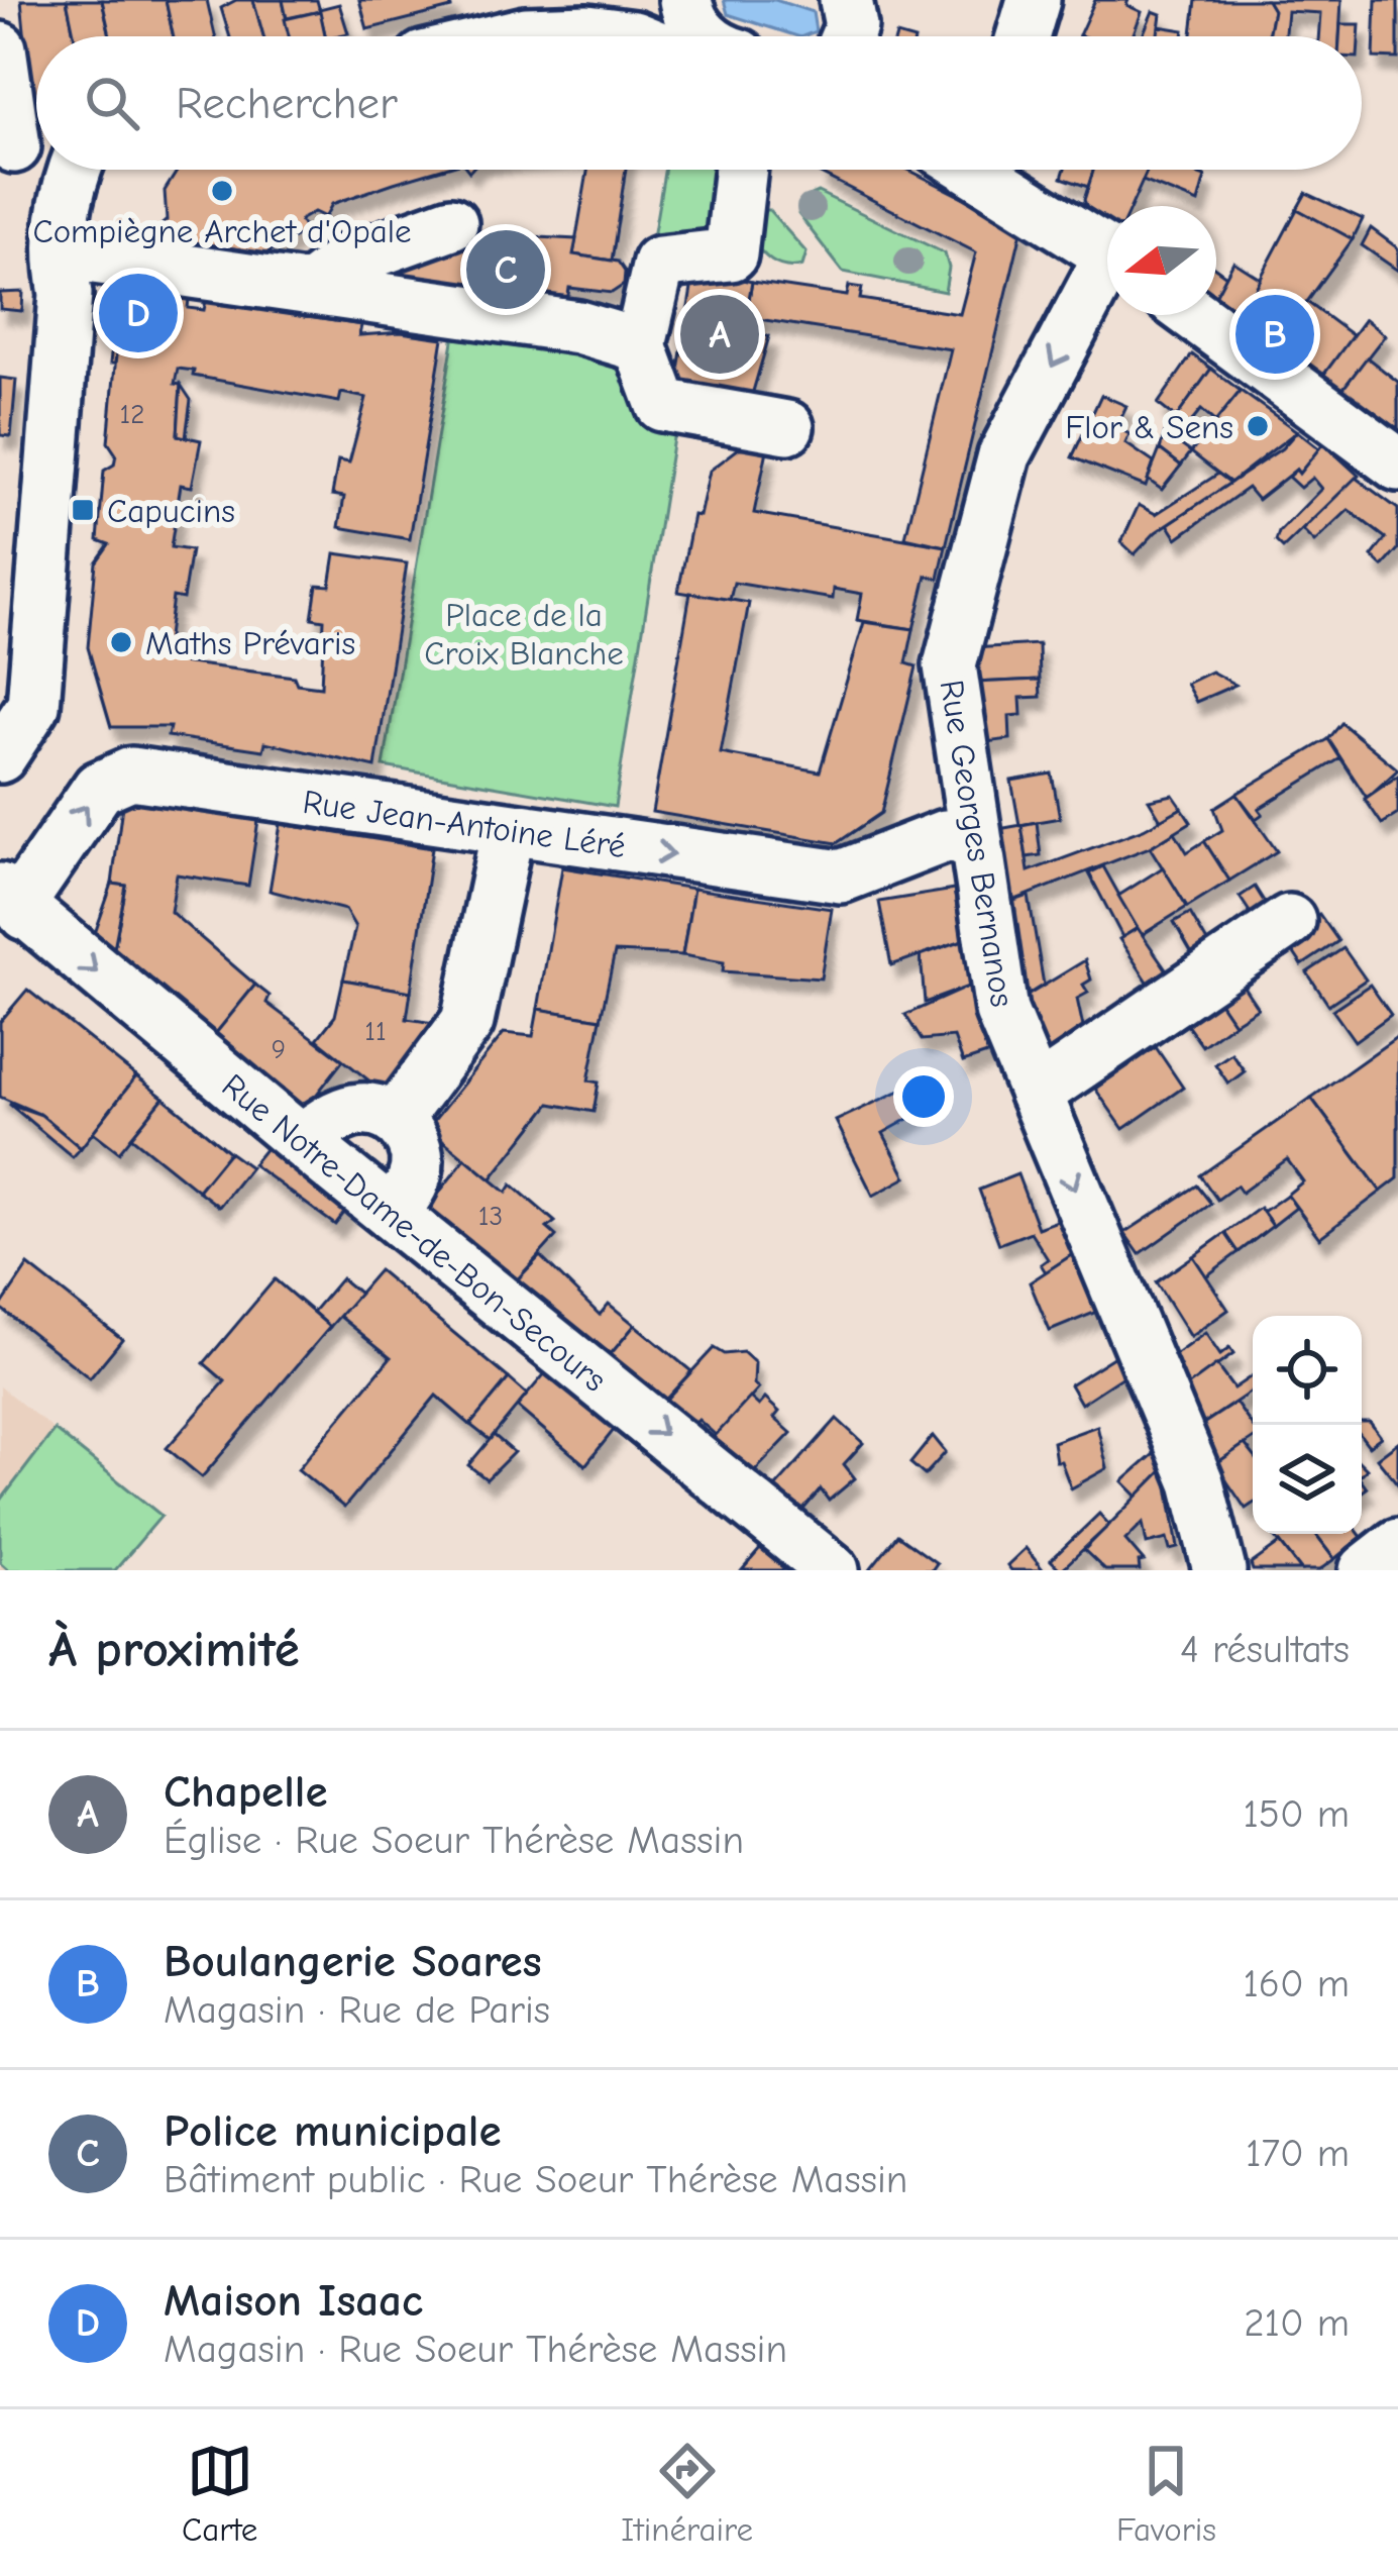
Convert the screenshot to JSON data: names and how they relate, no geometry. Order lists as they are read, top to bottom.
{
  "streets": {
    "street": ["Rue Jean-Antoine Léré", "Rue Georges Bernanos", "Rue Notre-Dame-de-Bon-Secours"]
  },
  "crossings": [
    ["Rue Jean-Antoine Léré", "Rue Georges Bernanos"],
    ["Rue Jean-Antoine Léré", "Rue Notre-Dame-de-Bon-Secours"]
  ],
  "one_way": ["Rue Jean-Antoine Léré", "Rue Georges Bernanos", "Rue Notre-Dame-de-Bon-Secours"],
  "parks": ["Place de la Croix Blanche"],
  "places": {
    "other": ["Compiègne Archet d'Opale", "Flor & Sens", "Maths Prévaris"],
    "transit": ["Capucins"]
  },
  "house_numbers": [
    "12",
    "11",
    "9",
    "13"
  ],
  "north": "left",
  "page": {
    "search": "Rechercher",
    "pins": [
      "C",
      "D",
      "A",
      "B"
    ],
    "heading": ["À proximité", "4 résultats"],
    "list": [
      {
        "mark": "A",
        "name": "Chapelle",
        "note": "Église · Rue Soeur Thérèse Massin",
        "value": "150 m"
      },
      {
        "mark": "B",
        "name": "Boulangerie Soares",
        "note": "Magasin · Rue de Paris",
        "value": "160 m"
      },
      {
        "mark": "C",
        "name": "Police municipale",
        "note": "Bâtiment public · Rue Soeur Thérèse Massin",
        "value": "170 m"
      },
      {
        "mark": "D",
        "name": "Maison Isaac",
        "note": "Magasin · Rue Soeur Thérèse Massin",
        "value": "210 m"
      }
    ],
    "nav": ["Carte", "Itinéraire", "Favoris"]
  }
}
